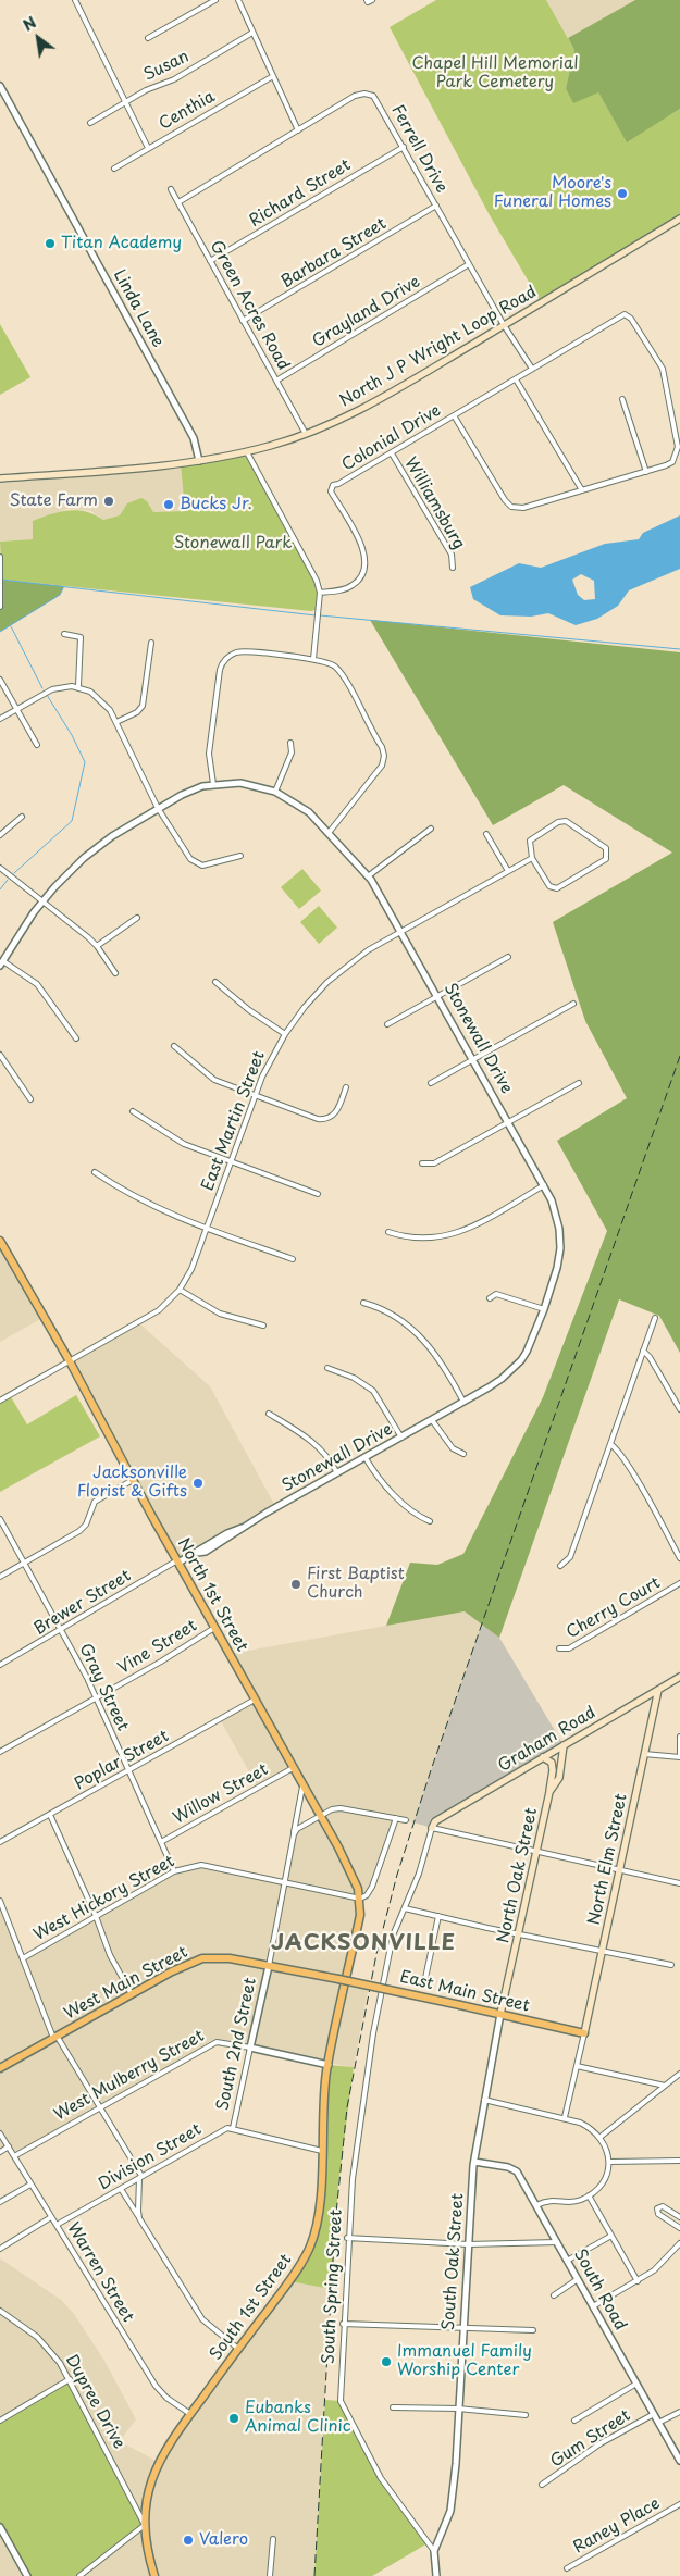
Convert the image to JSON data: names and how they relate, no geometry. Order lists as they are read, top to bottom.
{
  "streets": {
    "main road": [
      "North J P Wright Loop Road",
      "North 1st Street",
      "Graham Road",
      "North Elm Street",
      "North Oak Street",
      "West Main Street",
      "East Main Street",
      "South 1st Street"
    ],
    "street": [
      "Susan",
      "Centhia",
      "Ferrell Drive",
      "Richard Street",
      "Barbara Street",
      "Green Acres Road",
      "Linda Lane",
      "Grayland Drive",
      "Colonial Drive",
      "Williamsburg",
      "Stonewall Drive",
      "East Martin Street",
      "Brewer Street",
      "Cherry Court",
      "Vine Street",
      "Gray Street",
      "Poplar Street",
      "Willow Street",
      "West Hickory Street",
      "South 2nd Street",
      "West Mulberry Street",
      "Division Street",
      "South Oak Street",
      "Warren Street",
      "South Spring Street",
      "South Road",
      "Dupree Drive",
      "Gum Street",
      "Raney Place"
    ]
  },
  "crossings": [
    ["Ferrell Drive", "Richard Street"],
    ["Ferrell Drive", "Barbara Street"],
    ["Ferrell Drive", "Green Acres Road"],
    ["Ferrell Drive", "Grayland Drive"],
    ["Ferrell Drive", "North J P Wright Loop Road"],
    ["Richard Street", "Green Acres Road"],
    ["Barbara Street", "Green Acres Road"],
    ["Green Acres Road", "Grayland Drive"],
    ["Green Acres Road", "North J P Wright Loop Road"],
    ["Linda Lane", "North J P Wright Loop Road"],
    ["Colonial Drive", "Williamsburg"],
    ["Stonewall Drive", "East Martin Street"],
    ["Stonewall Drive", "North 1st Street"],
    ["Stonewall Drive", "Brewer Street"],
    ["East Martin Street", "North 1st Street"],
    ["North 1st Street", "Brewer Street"],
    ["North 1st Street", "Vine Street"],
    ["North 1st Street", "Poplar Street"],
    ["North 1st Street", "Willow Street"],
    ["North 1st Street", "West Hickory Street"],
    ["North 1st Street", "South 1st Street"],
    ["Brewer Street", "Gray Street"],
    ["Vine Street", "Gray Street"],
    ["Gray Street", "Poplar Street"],
    ["Gray Street", "Willow Street"],
    ["Gray Street", "West Hickory Street"],
    ["Graham Road", "North Elm Street"],
    ["Graham Road", "North Oak Street"],
    ["Graham Road", "South Spring Street"],
    ["North Elm Street", "East Main Street"],
    ["North Oak Street", "East Main Street"],
    ["North Oak Street", "South Oak Street"],
    ["West Main Street", "East Main Street"],
    ["West Main Street", "South 2nd Street"],
    ["East Main Street", "South Oak Street"],
    ["South 2nd Street", "West Mulberry Street"],
    ["South 2nd Street", "Division Street"],
    ["West Mulberry Street", "Warren Street"],
    ["West Mulberry Street", "South 1st Street"],
    ["Division Street", "Warren Street"],
    ["South Oak Street", "South Spring Street"],
    ["South Oak Street", "South Road"],
    ["Warren Street", "South 1st Street"],
    ["South Road", "Gum Street"],
    ["South 1st Street", "Dupree Drive"]
  ],
  "districts": ["JACKSONVILLE"],
  "parks": ["Chapel Hill Memorial Park Cemetery", "Stonewall Park"],
  "places": [
    "Moore's Funeral Homes",
    "Titan Academy",
    "State Farm",
    "Bucks Jr.",
    "Jacksonville Florist & Gifts",
    "First Baptist Church",
    "Immanuel Family Worship Center",
    "Eubanks Animal Clinic",
    "Valero"
  ],
  "north": "top left"
}
